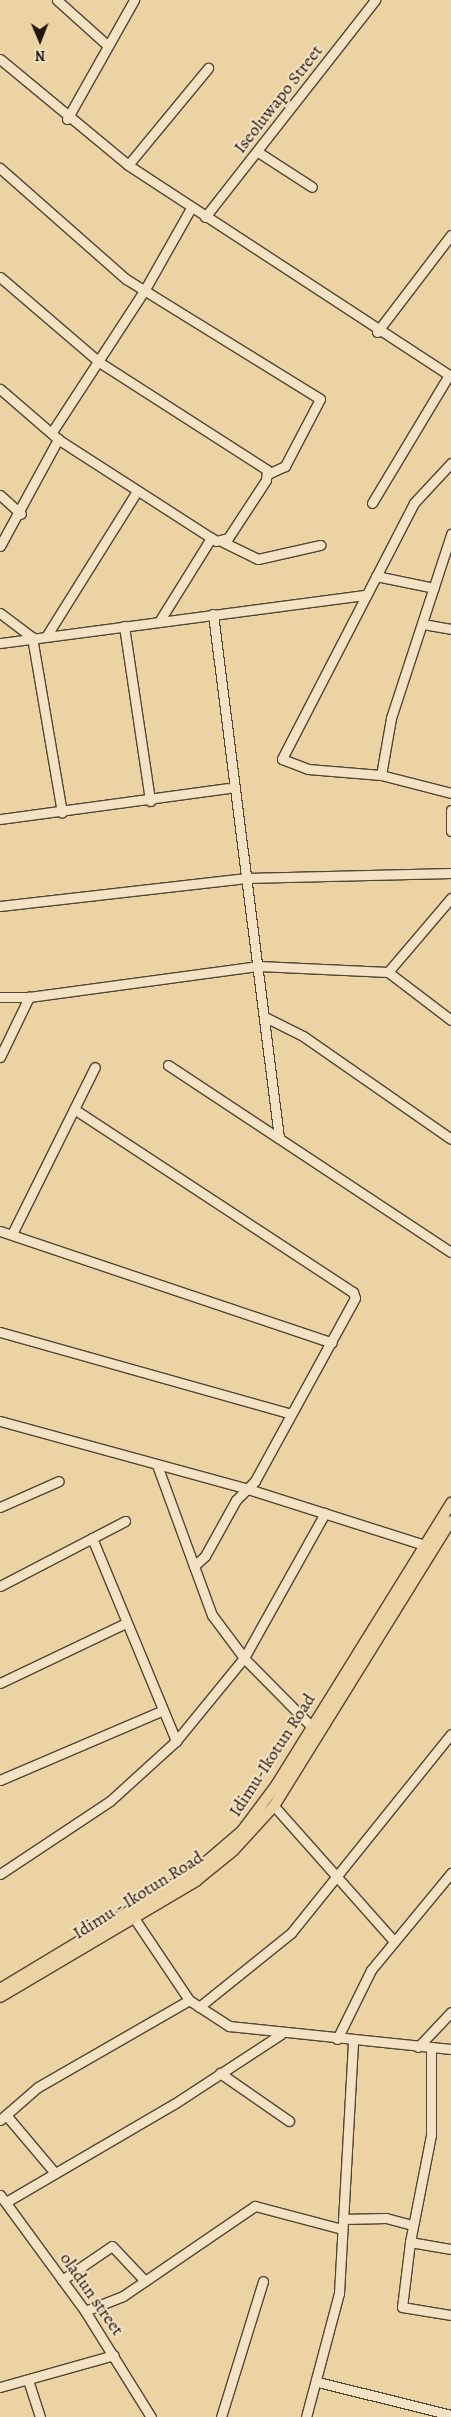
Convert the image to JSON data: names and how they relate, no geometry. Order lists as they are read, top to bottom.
{
  "streets": {
    "main road": ["Idimu-Ikotun Road", "Idimu - Ikotun Road"],
    "street": ["Iseoluwapo Street", "oladun street"]
  },
  "north": "bottom"
}
